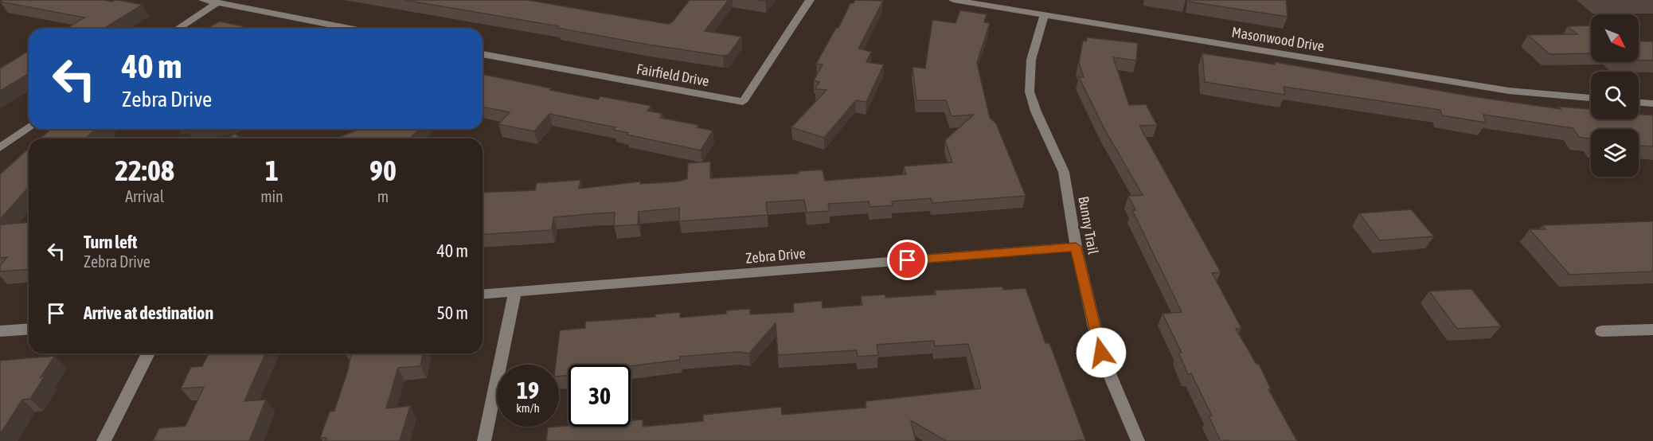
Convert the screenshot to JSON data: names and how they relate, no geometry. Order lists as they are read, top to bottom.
{
  "streets": {
    "street": [
      "Masonwood Drive",
      "Fairfield Drive",
      "Bunny Trail",
      "Zebra Drive"
    ]
  },
  "crossings": [
    ["Masonwood Drive", "Bunny Trail"],
    ["Bunny Trail", "Zebra Drive"]
  ],
  "north": "bottom right",
  "page": {
    "turn": ["40 m", "Zebra Drive"],
    "eta": [
      "22:08",
      "Arrival",
      "1",
      "min",
      "90",
      "m"
    ],
    "list": [
      {
        "name": "Turn left",
        "note": "Zebra Drive",
        "value": "40 m"
      },
      {
        "name": "Arrive at destination",
        "value": "50 m"
      }
    ],
    "speed": "19 km/h",
    "limit": "30"
  }
}
